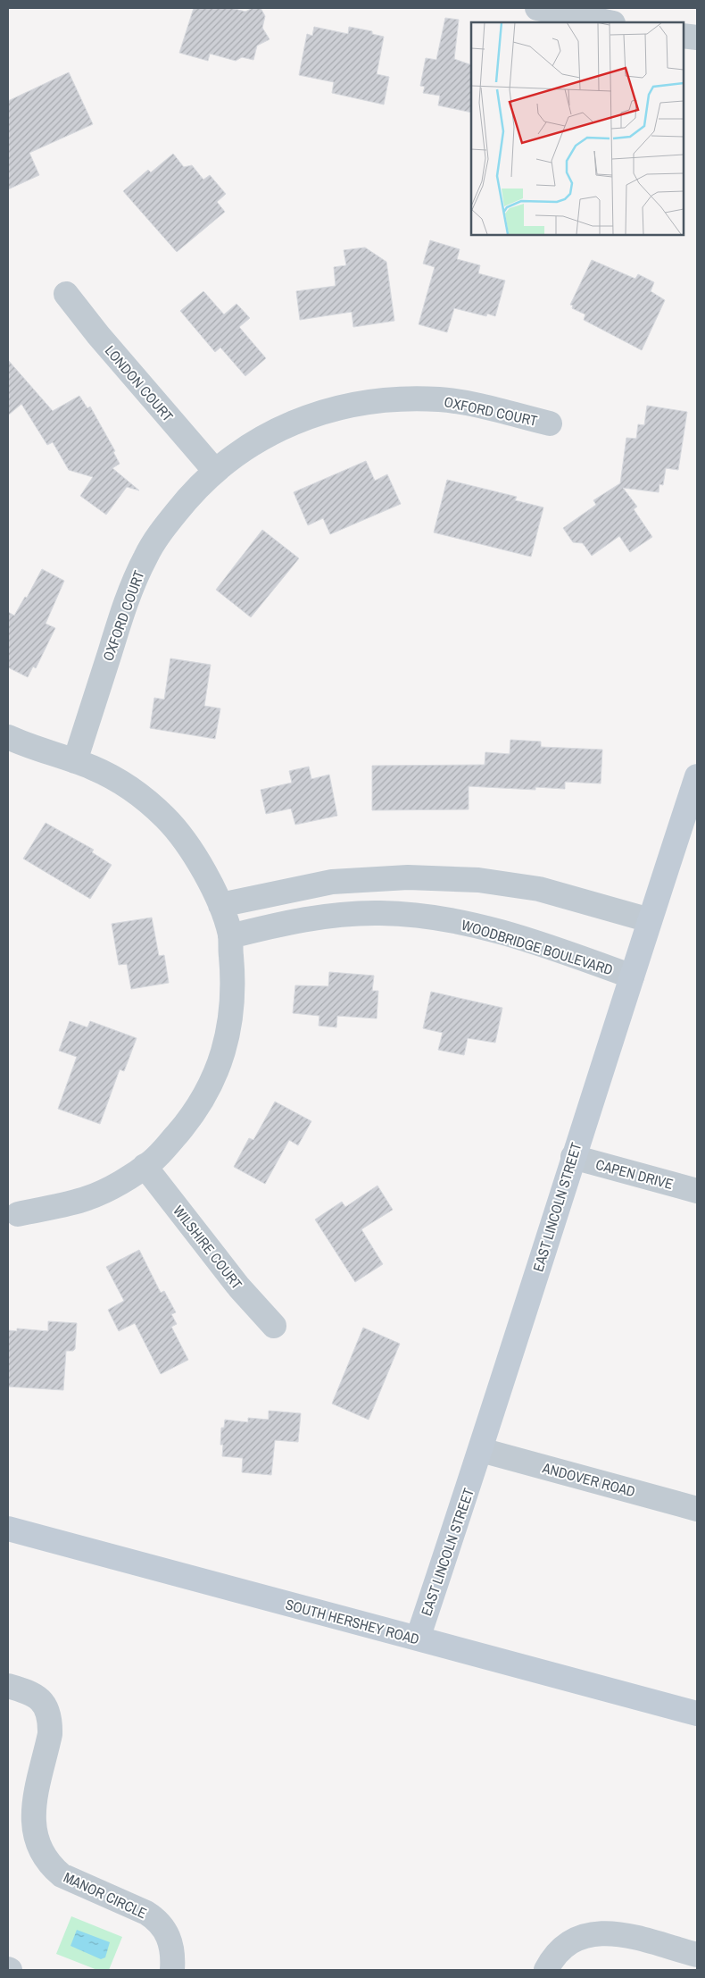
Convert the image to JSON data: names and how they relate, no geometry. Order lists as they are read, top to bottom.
{
  "streets": {
    "main road": ["EAST LINCOLN STREET", "SOUTH HERSHEY ROAD"],
    "street": [
      "LONDON COURT",
      "OXFORD COURT",
      "WOODBRIDGE BOULEVARD",
      "CAPEN DRIVE",
      "WILSHIRE COURT",
      "ANDOVER ROAD",
      "MANOR CIRCLE"
    ]
  },
  "crossings": [
    ["LONDON COURT", "OXFORD COURT"],
    ["WOODBRIDGE BOULEVARD", "EAST LINCOLN STREET"],
    ["CAPEN DRIVE", "EAST LINCOLN STREET"],
    ["EAST LINCOLN STREET", "ANDOVER ROAD"],
    ["EAST LINCOLN STREET", "SOUTH HERSHEY ROAD"]
  ]
}
